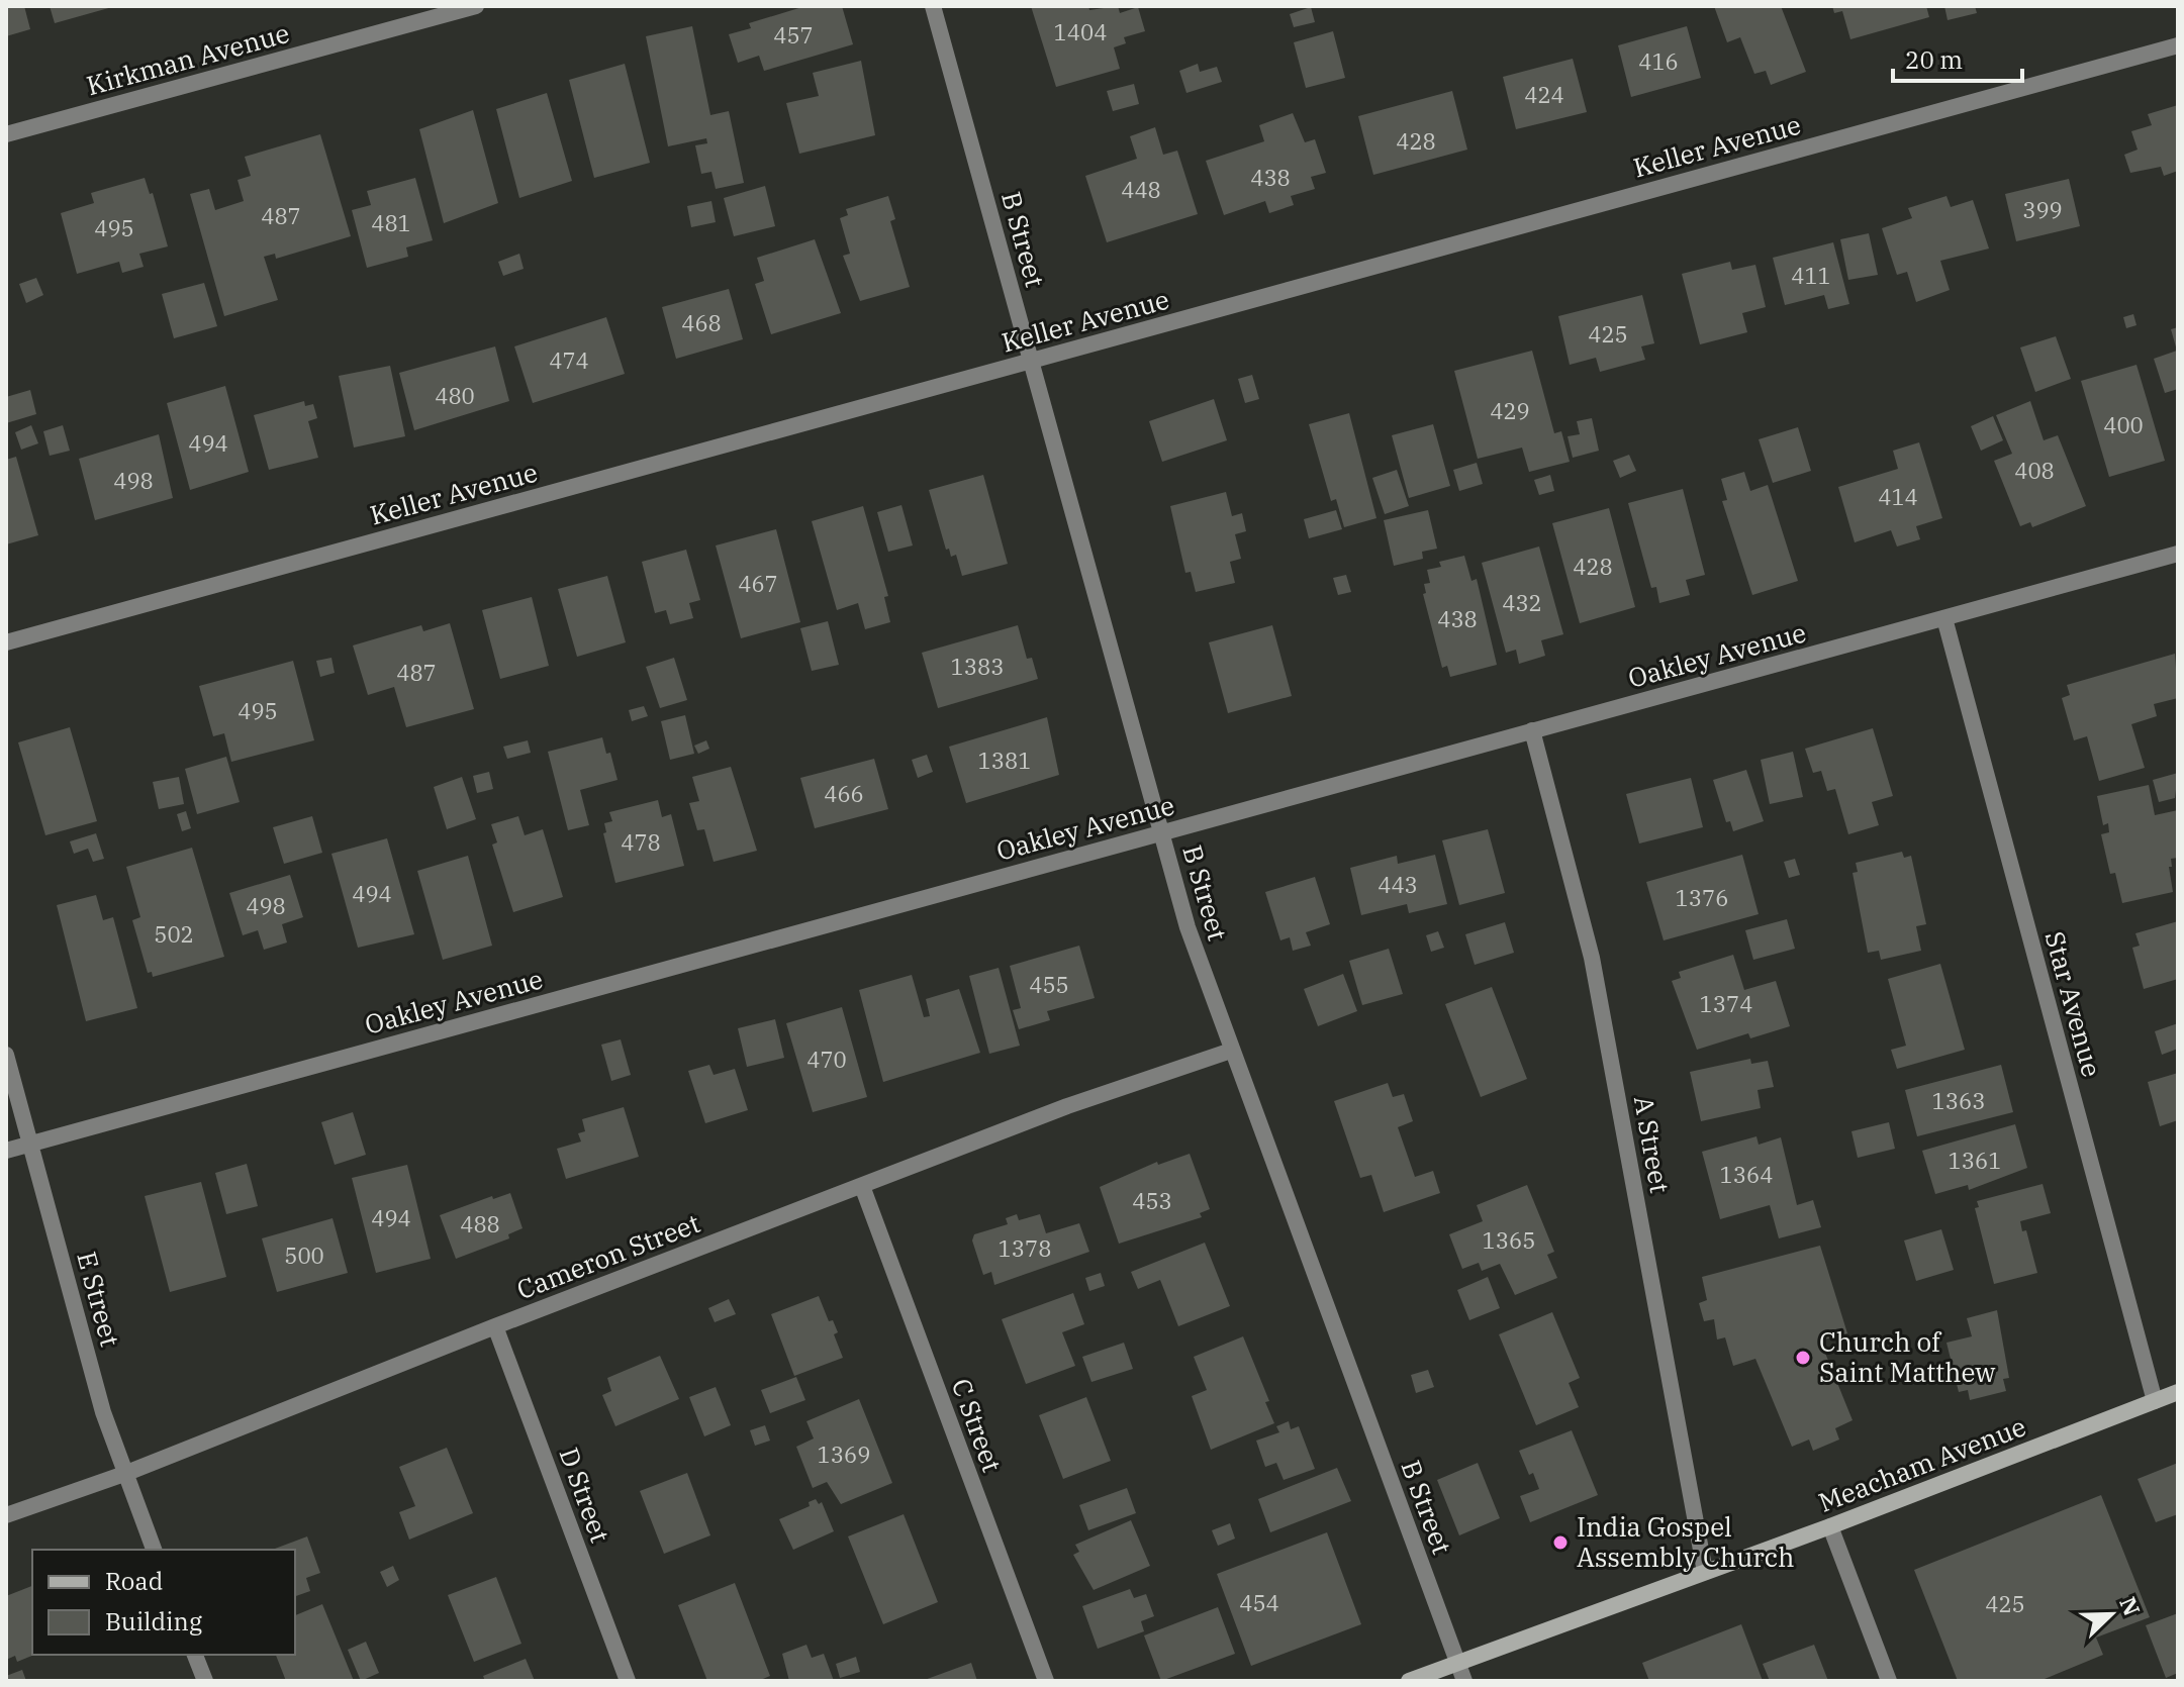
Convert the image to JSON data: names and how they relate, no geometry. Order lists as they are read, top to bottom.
{
  "streets": {
    "main road": ["Meacham Avenue"],
    "street": [
      "Kirkman Avenue",
      "Keller Avenue",
      "B Street",
      "Oakley Avenue",
      "Star Avenue",
      "A Street",
      "Cameron Street",
      "E Street",
      "C Street",
      "D Street"
    ]
  },
  "crossings": [
    ["Keller Avenue", "B Street"],
    ["B Street", "Oakley Avenue"],
    ["B Street", "Cameron Street"],
    ["B Street", "Meacham Avenue"],
    ["Oakley Avenue", "Star Avenue"],
    ["Oakley Avenue", "A Street"],
    ["Oakley Avenue", "E Street"],
    ["Star Avenue", "Meacham Avenue"],
    ["A Street", "Meacham Avenue"],
    ["Cameron Street", "E Street"],
    ["Cameron Street", "C Street"],
    ["Cameron Street", "D Street"]
  ],
  "places": ["Church of Saint Matthew", "India Gospel Assembly Church"],
  "house_numbers": [
    "1404",
    "457",
    "416",
    "424",
    "428",
    "438",
    "448",
    "399",
    "487",
    "481",
    "495",
    "411",
    "468",
    "425",
    "474",
    "480",
    "429",
    "400",
    "494",
    "408",
    "498",
    "414",
    "428",
    "467",
    "432",
    "438",
    "1383",
    "487",
    "495",
    "1381",
    "466",
    "478",
    "443",
    "494",
    "1376",
    "498",
    "502",
    "455",
    "1374",
    "470",
    "1363",
    "1361",
    "1364",
    "453",
    "494",
    "488",
    "1365",
    "1378",
    "500",
    "1369",
    "454",
    "425"
  ],
  "legend": ["Road", "Building"],
  "scale_bar": "20 m",
  "north": "top right"
}
